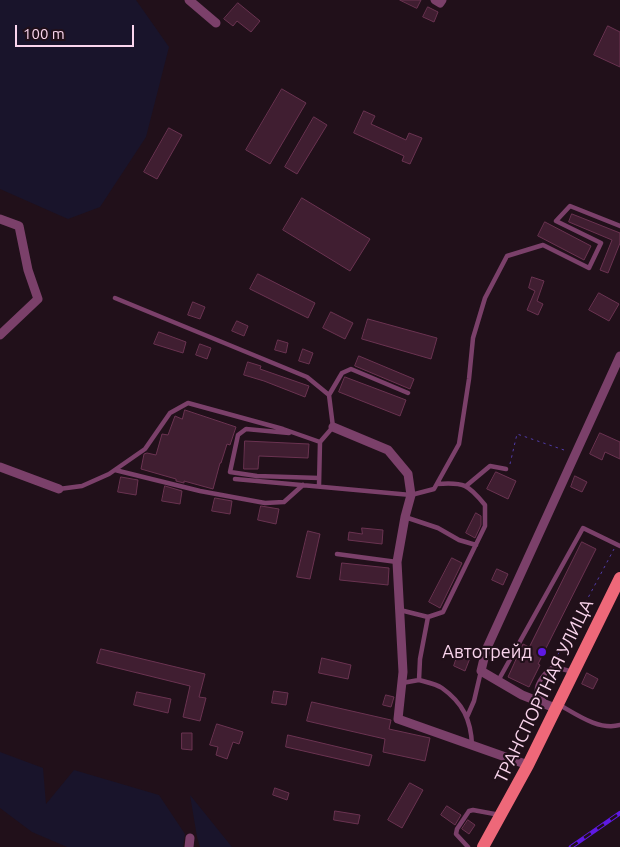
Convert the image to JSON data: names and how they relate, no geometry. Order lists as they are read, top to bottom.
{
  "streets": {
    "main road": ["ТРАНСПОРТНАЯ УЛИЦА"]
  },
  "places": ["Автотрейд"],
  "scale_bar": "100 m"
}
